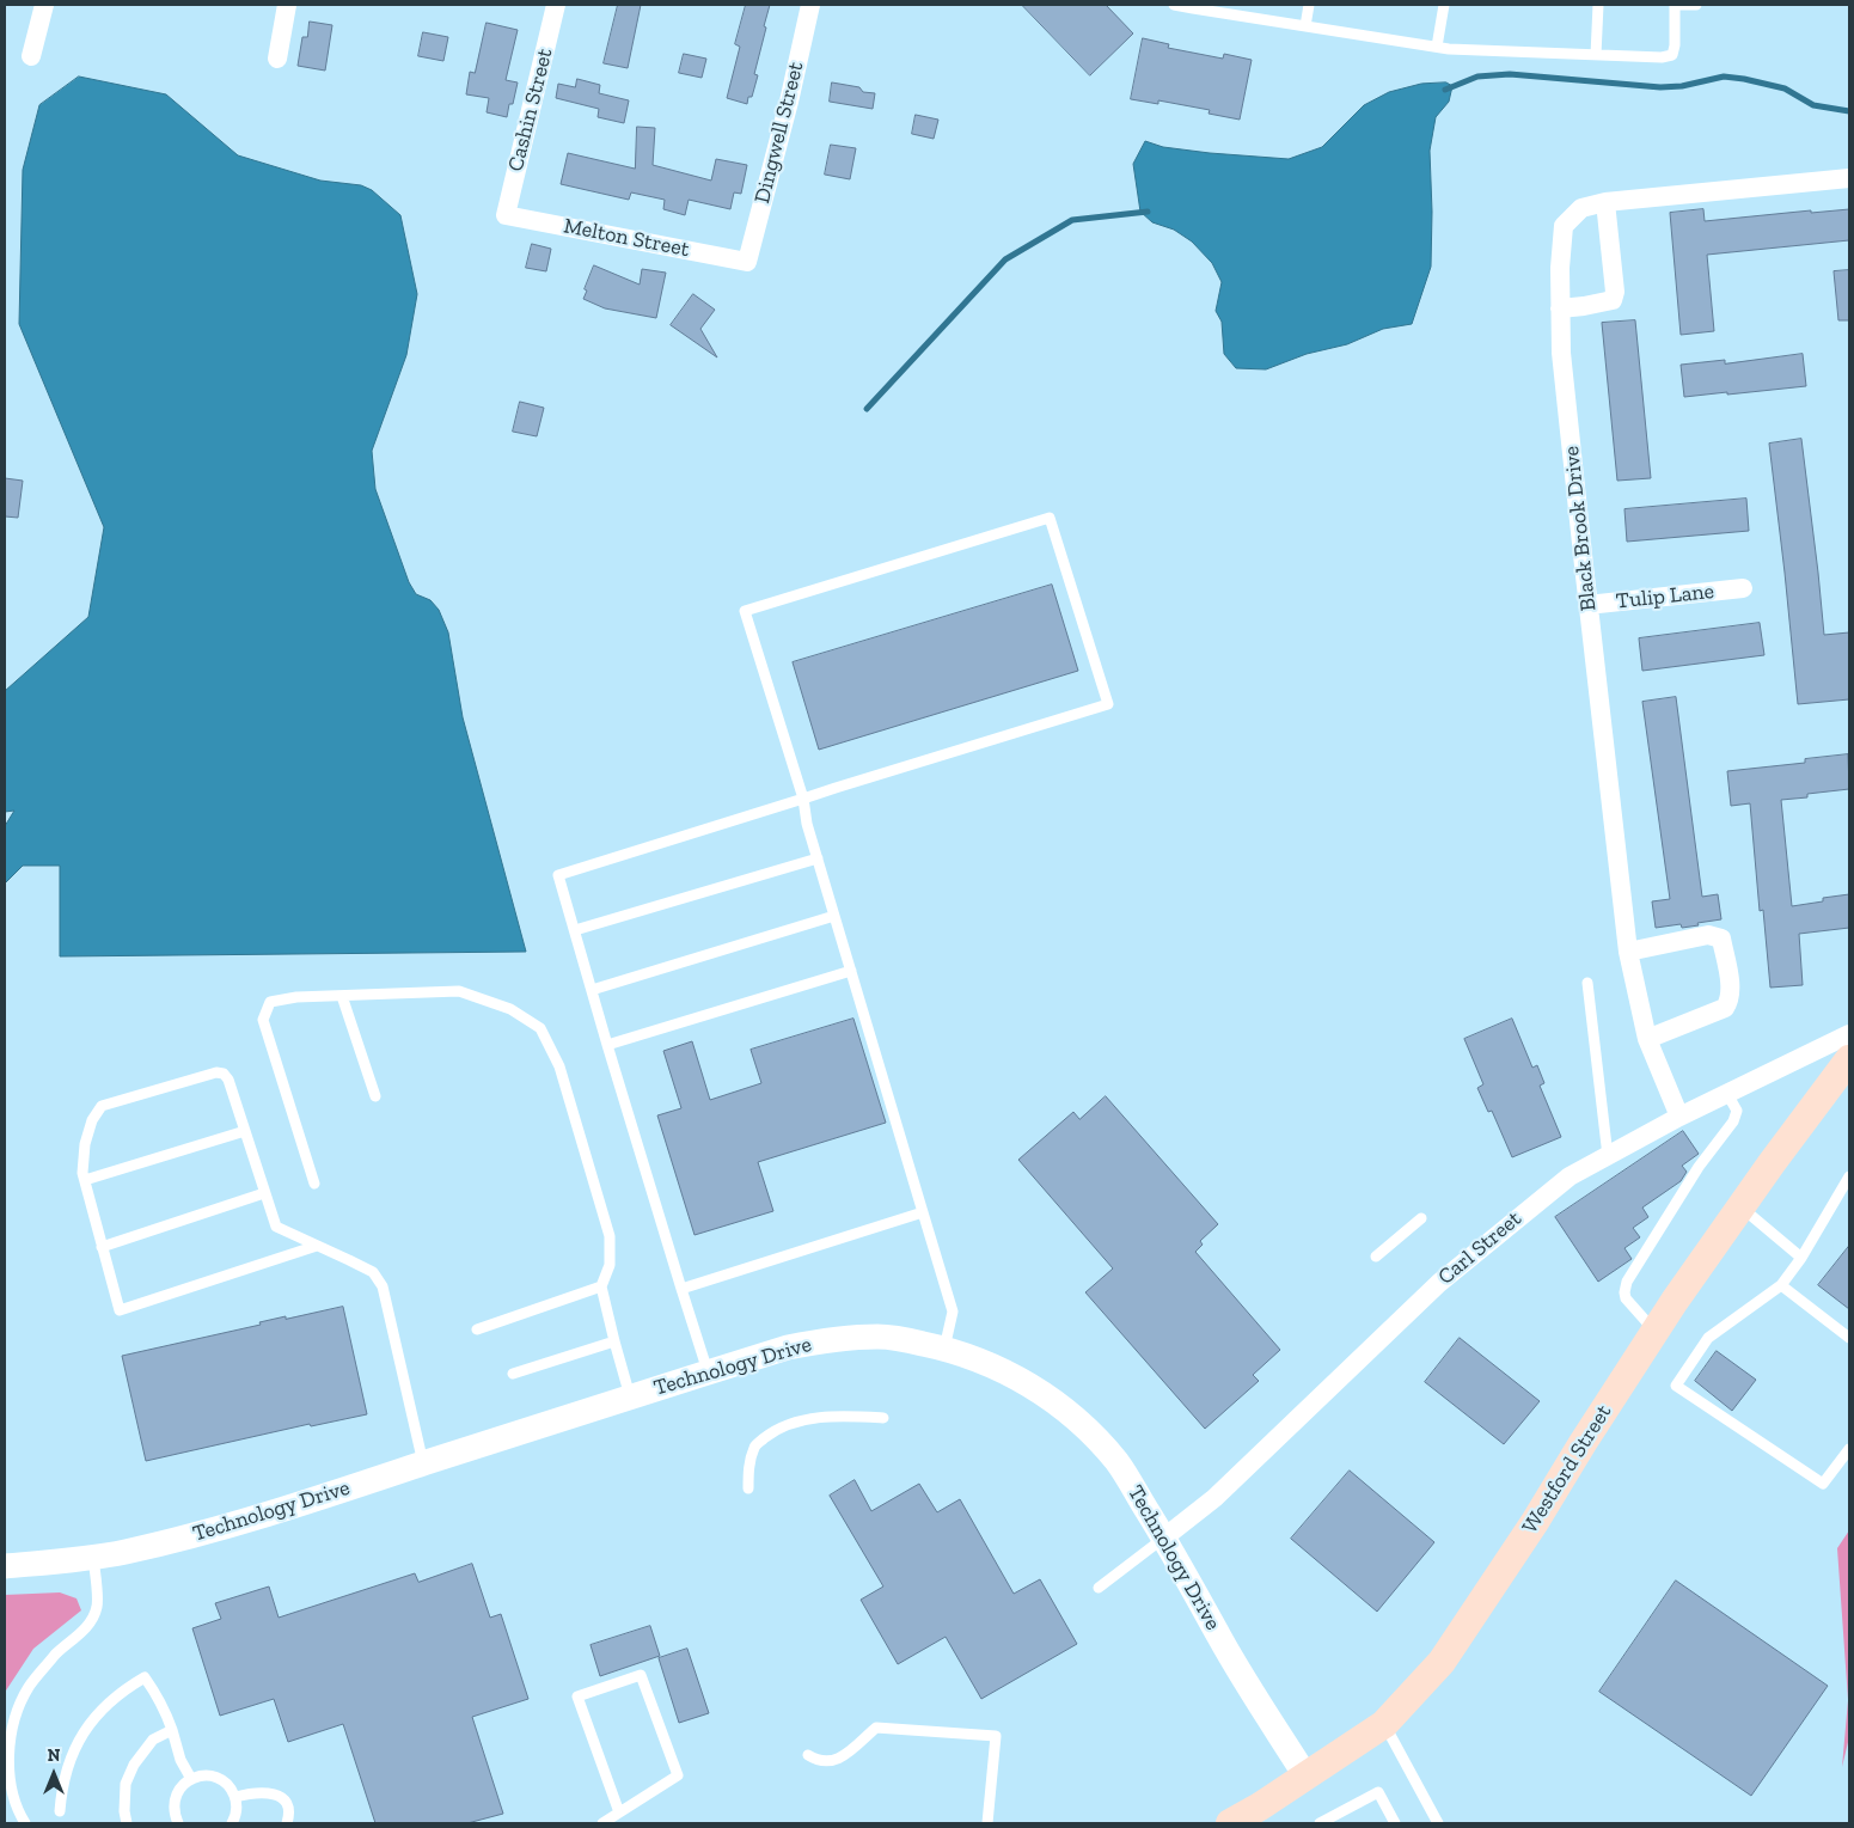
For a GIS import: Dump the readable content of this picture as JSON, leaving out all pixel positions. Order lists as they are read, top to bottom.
{
  "streets": {
    "main road": ["Westford Street"],
    "street": [
      "Cashin Street",
      "Dingwell Street",
      "Melton Street",
      "Black Brook Drive",
      "Tulip Lane",
      "Carl Street",
      "Technology Drive"
    ]
  },
  "crossings": [
    ["Cashin Street", "Melton Street"],
    ["Dingwell Street", "Melton Street"],
    ["Black Brook Drive", "Tulip Lane"],
    ["Black Brook Drive", "Carl Street"],
    ["Carl Street", "Technology Drive"],
    ["Technology Drive", "Westford Street"]
  ],
  "north": "top"
}
